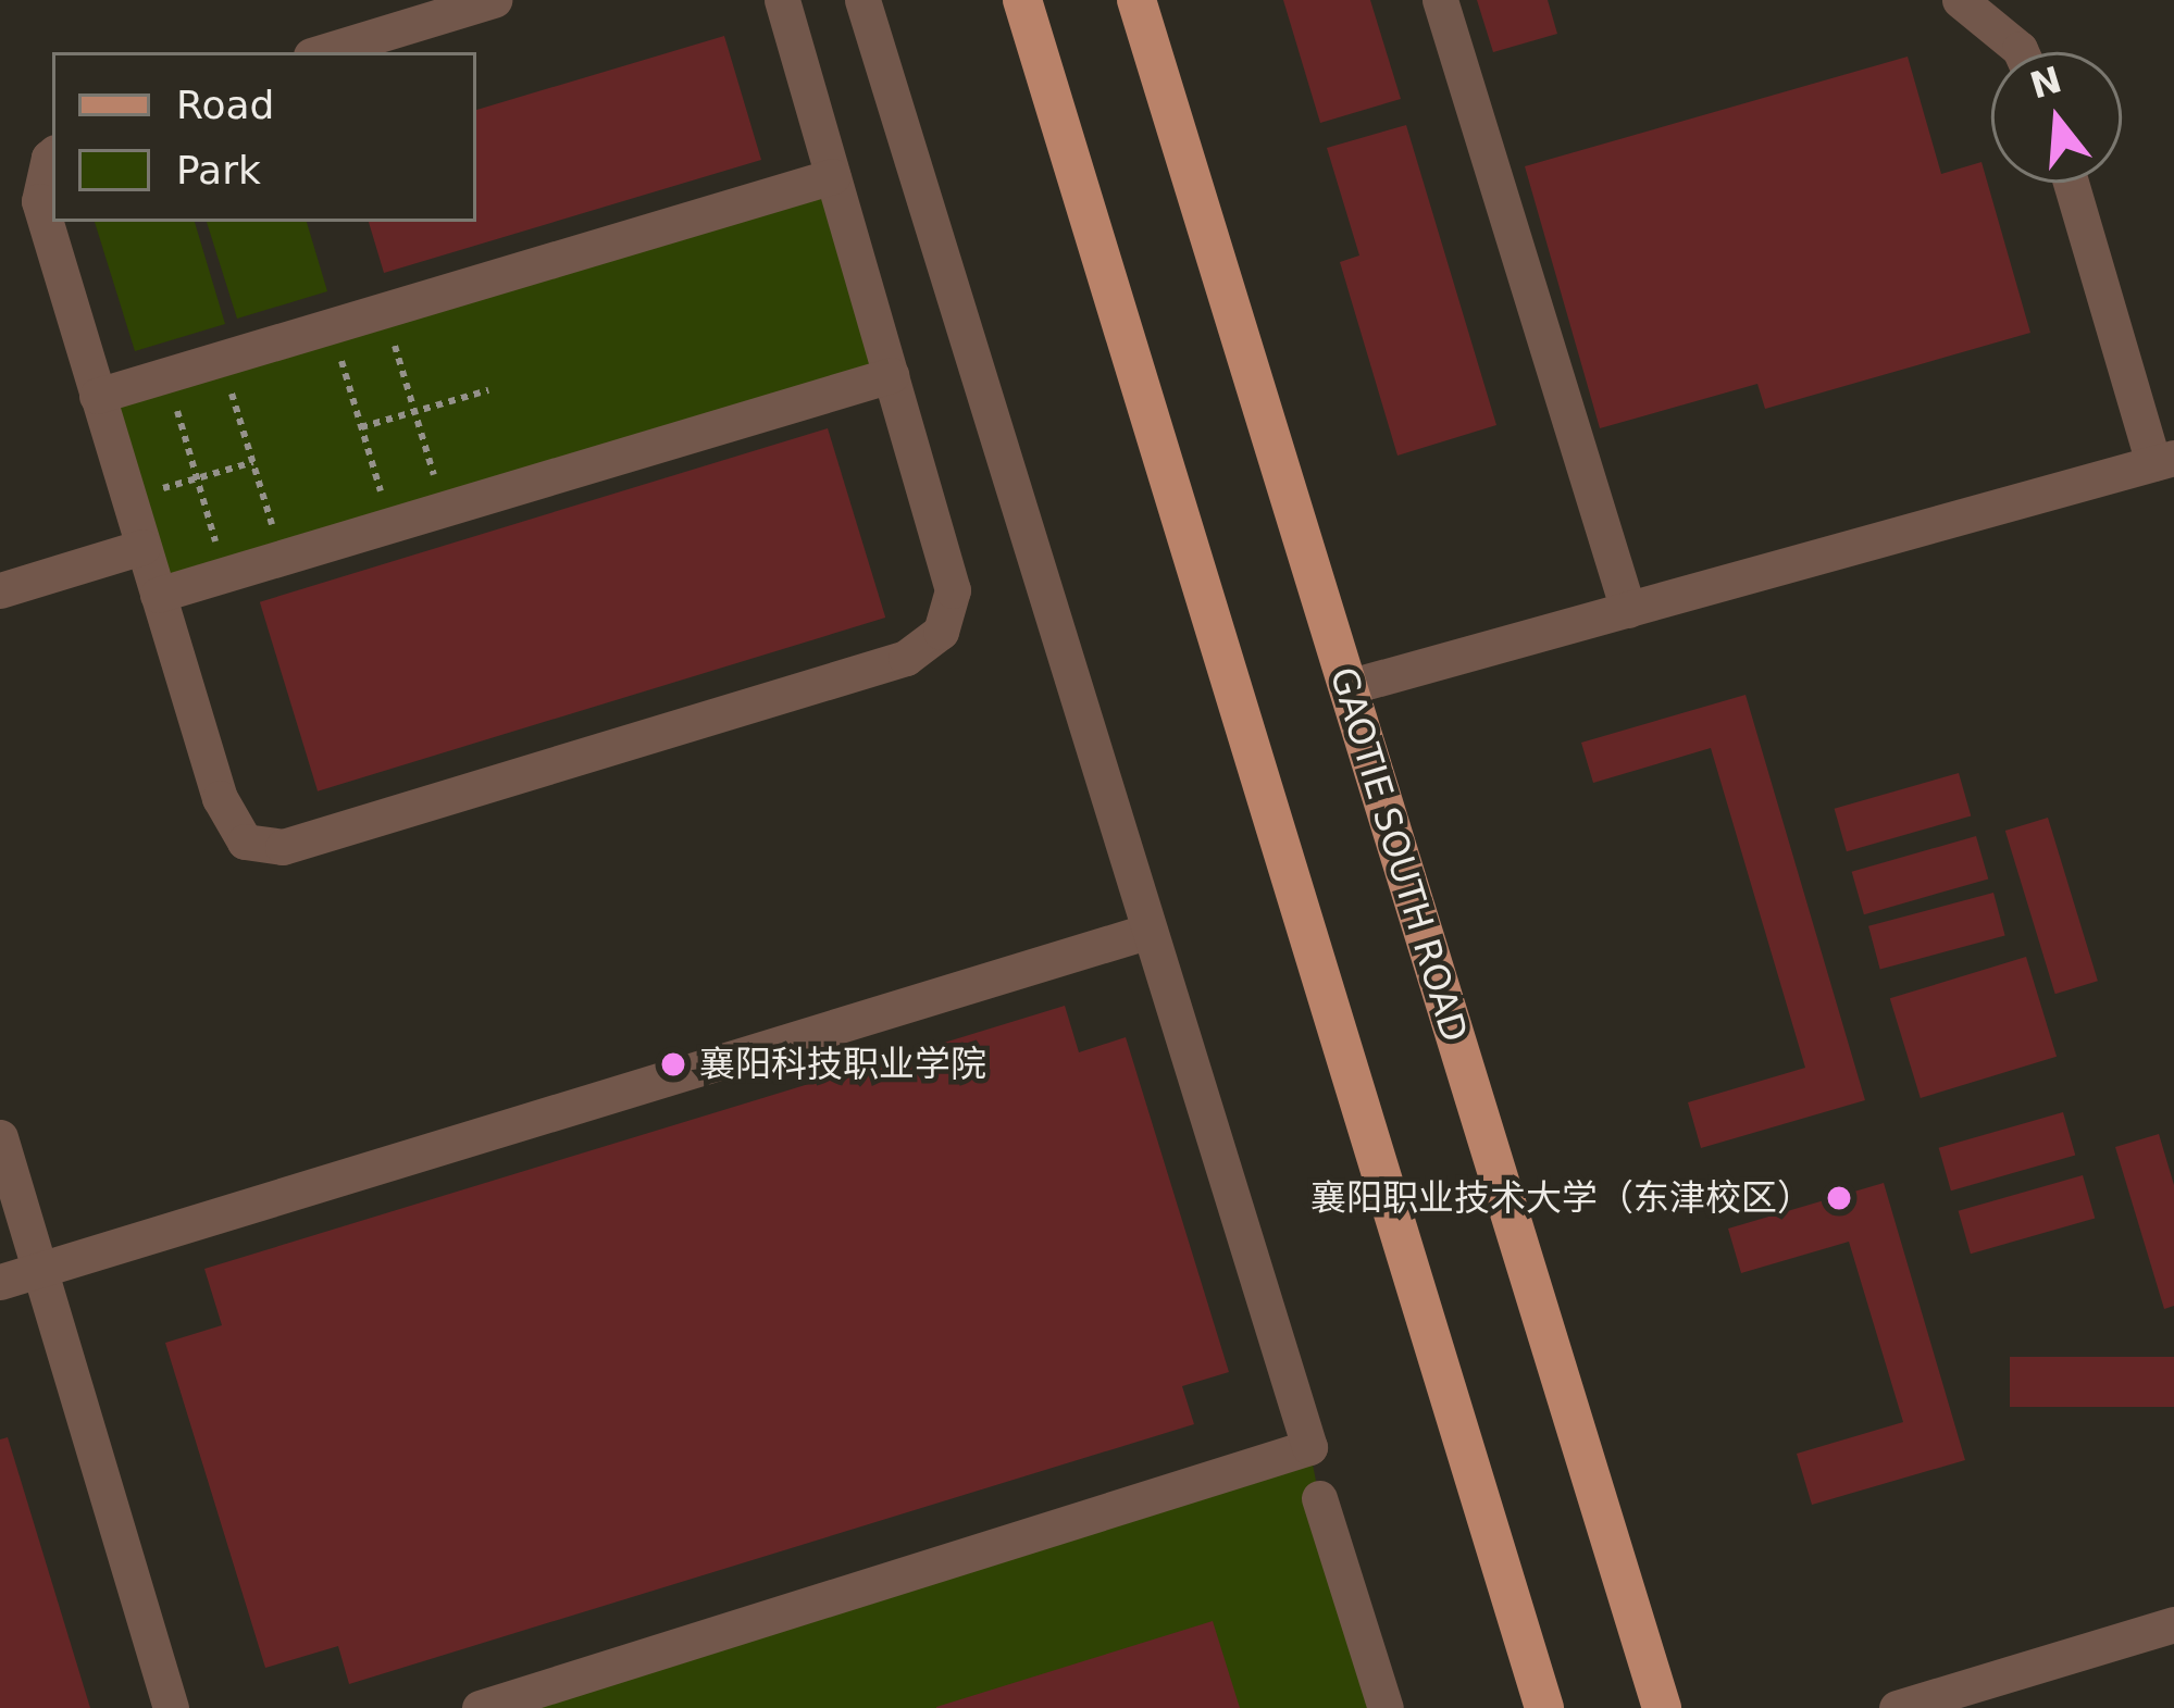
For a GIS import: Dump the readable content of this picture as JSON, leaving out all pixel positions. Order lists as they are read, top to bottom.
{
  "streets": {
    "main road": ["GAOTIE SOUTH ROAD"]
  },
  "places": ["襄阳科技职业学院", "襄阳职业技术大学（东津校区）"],
  "legend": ["Road", "Park"],
  "north": "top"
}
